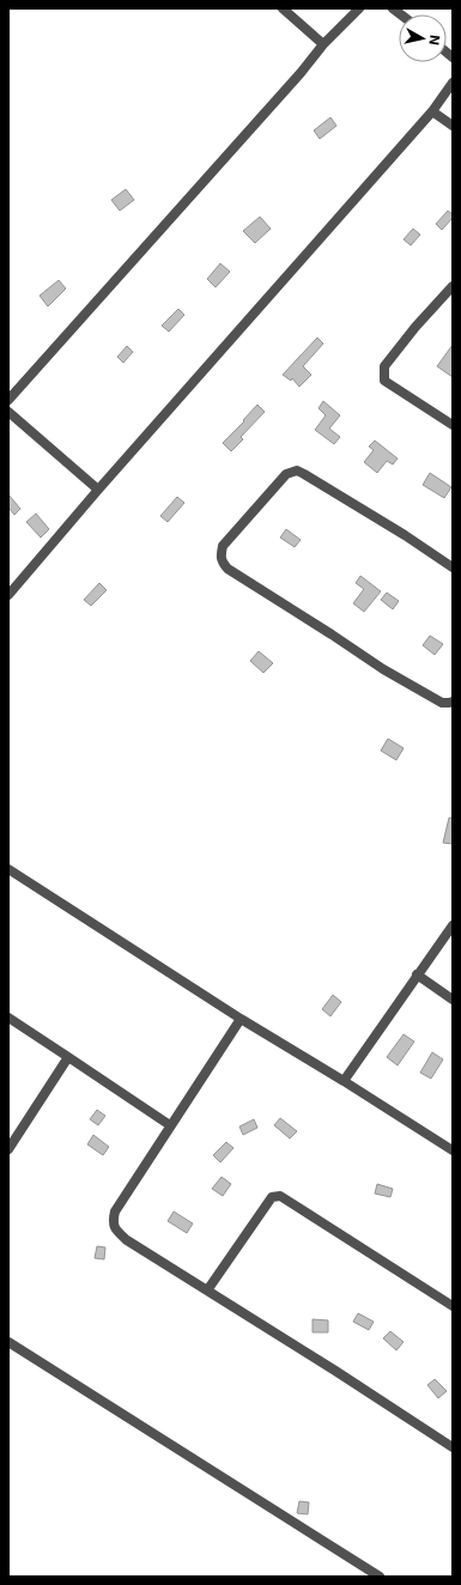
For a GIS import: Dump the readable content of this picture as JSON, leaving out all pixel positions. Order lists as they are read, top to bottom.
{
  "north": "right"
}
